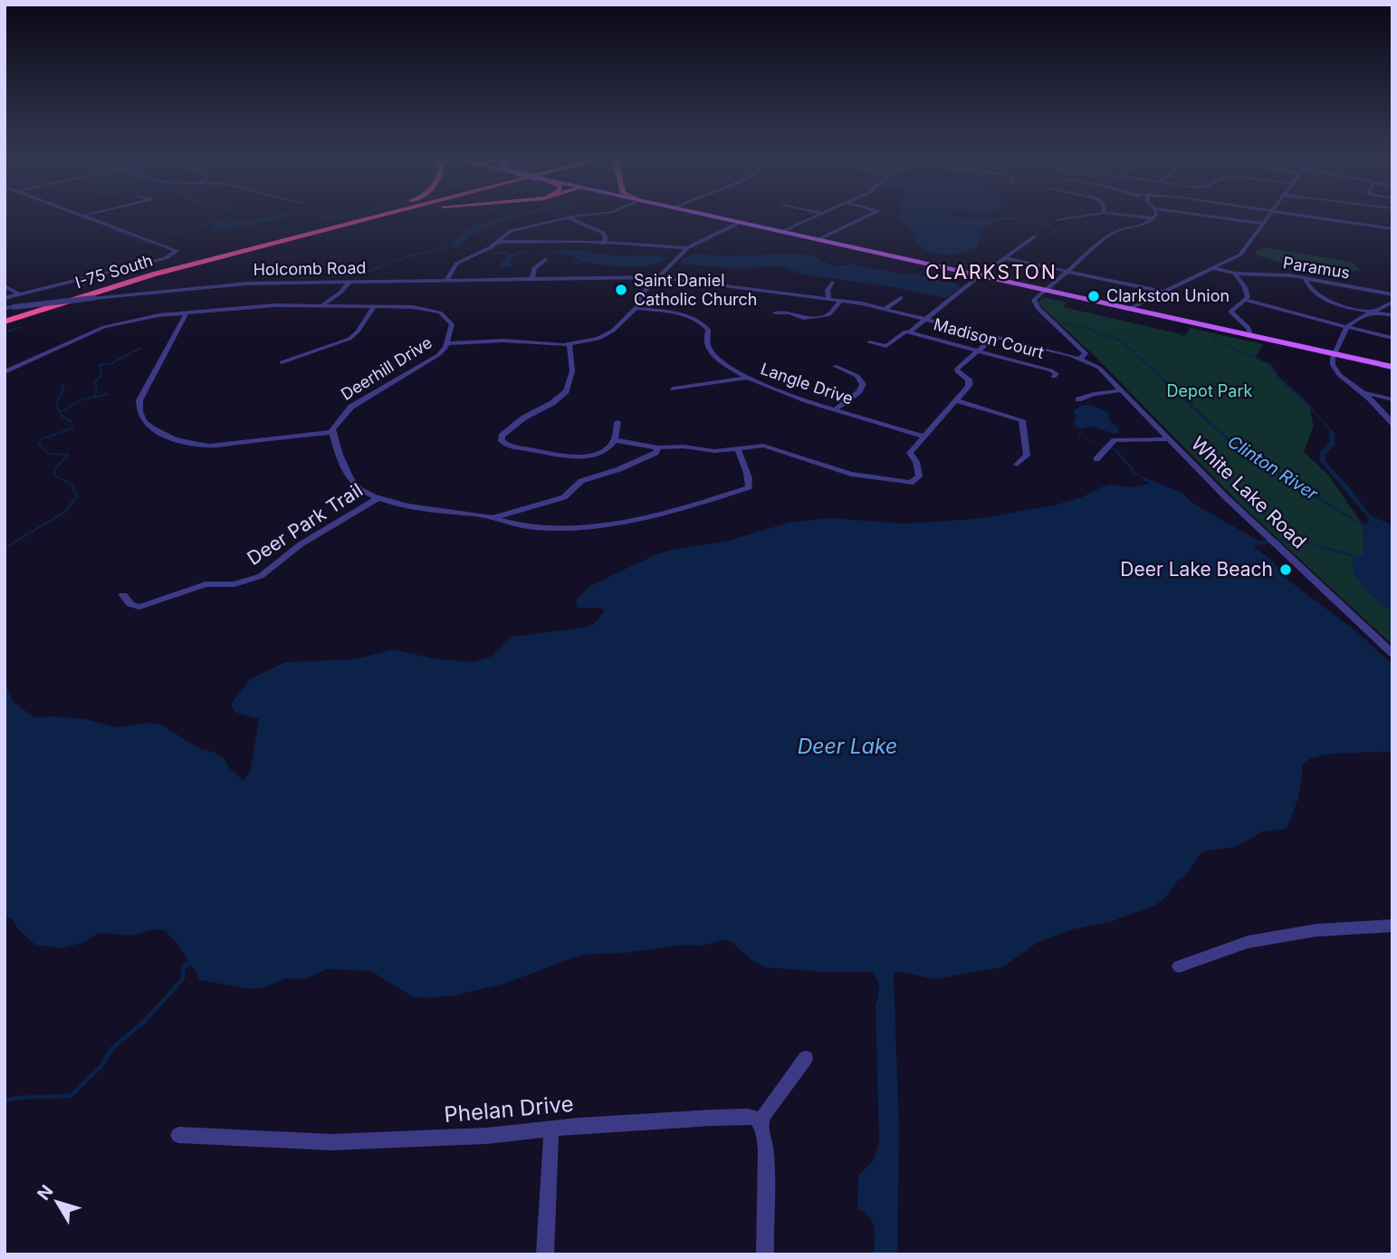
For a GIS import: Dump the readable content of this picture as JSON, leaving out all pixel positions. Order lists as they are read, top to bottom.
{
  "streets": {
    "highway": ["I-75 South"],
    "street": [
      "Paramus",
      "Holcomb Road",
      "Madison Court",
      "Deerhill Drive",
      "Langle Drive",
      "White Lake Road",
      "Deer Park Trail",
      "Phelan Drive"
    ]
  },
  "crossings": [
    ["Holcomb Road", "White Lake Road"]
  ],
  "districts": ["CLARKSTON"],
  "water": ["Clinton River", "Deer Lake"],
  "parks": ["Depot Park"],
  "places": ["Saint Daniel Catholic Church", "Clarkston Union", "Deer Lake Beach"],
  "north": "top left"
}
